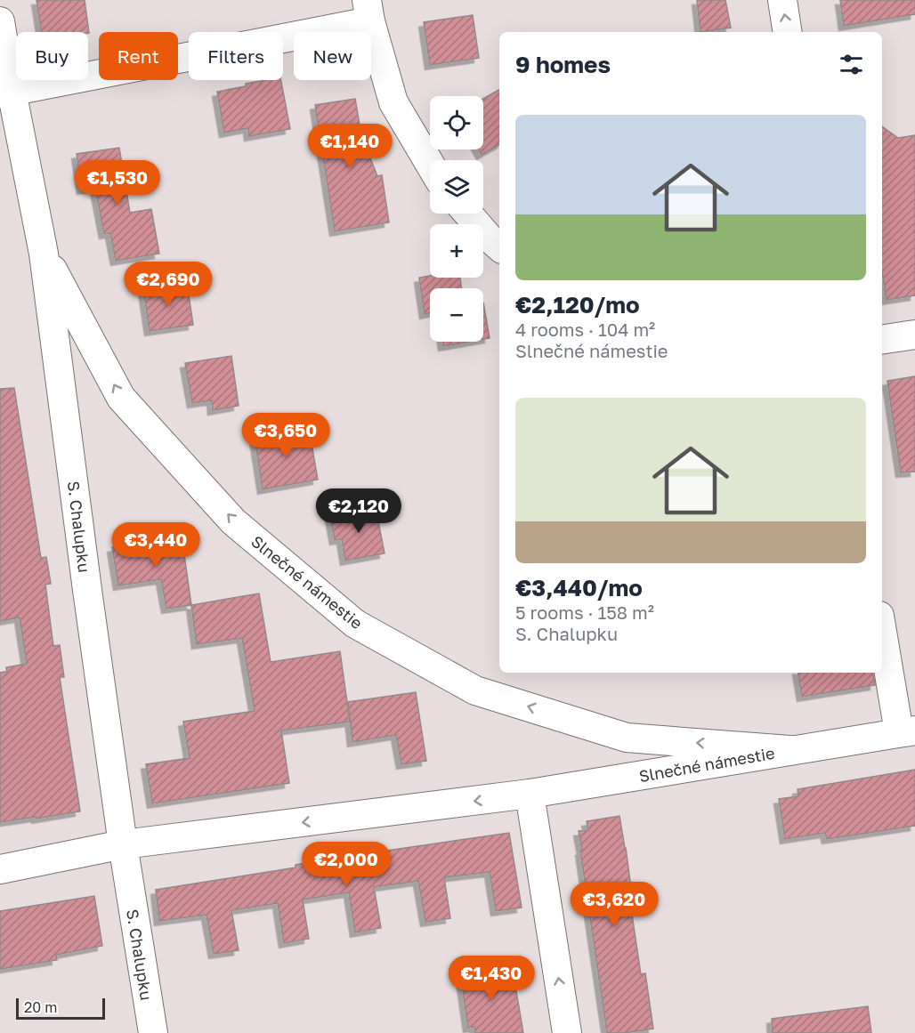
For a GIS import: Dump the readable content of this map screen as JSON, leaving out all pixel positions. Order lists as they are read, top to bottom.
{
  "streets": {
    "street": ["S. Chalupku", "Slnečné námestie"]
  },
  "crossings": [
    ["S. Chalupku", "Slnečné námestie"]
  ],
  "one_way": ["Slnečné námestie"],
  "scale_bar": "20 m",
  "page": {
    "chip": [
      "Buy",
      "Rent",
      "Filters",
      "New"
    ],
    "heading": "9 homes",
    "map_buttons": ["+", "−"],
    "list": [
      {
        "name": "€2,120/mo",
        "note": "4 rooms · 104 m² · Slnečné námestie"
      },
      {
        "name": "€3,440/mo",
        "note": "5 rooms · 158 m² · S. Chalupku"
      }
    ],
    "price": [
      "€1,140",
      "€1,530",
      "€2,690",
      "€3,650",
      "€2,120",
      "€3,440",
      "€2,000",
      "€3,620",
      "€1,430"
    ],
    "scale": "20 m"
  }
}
